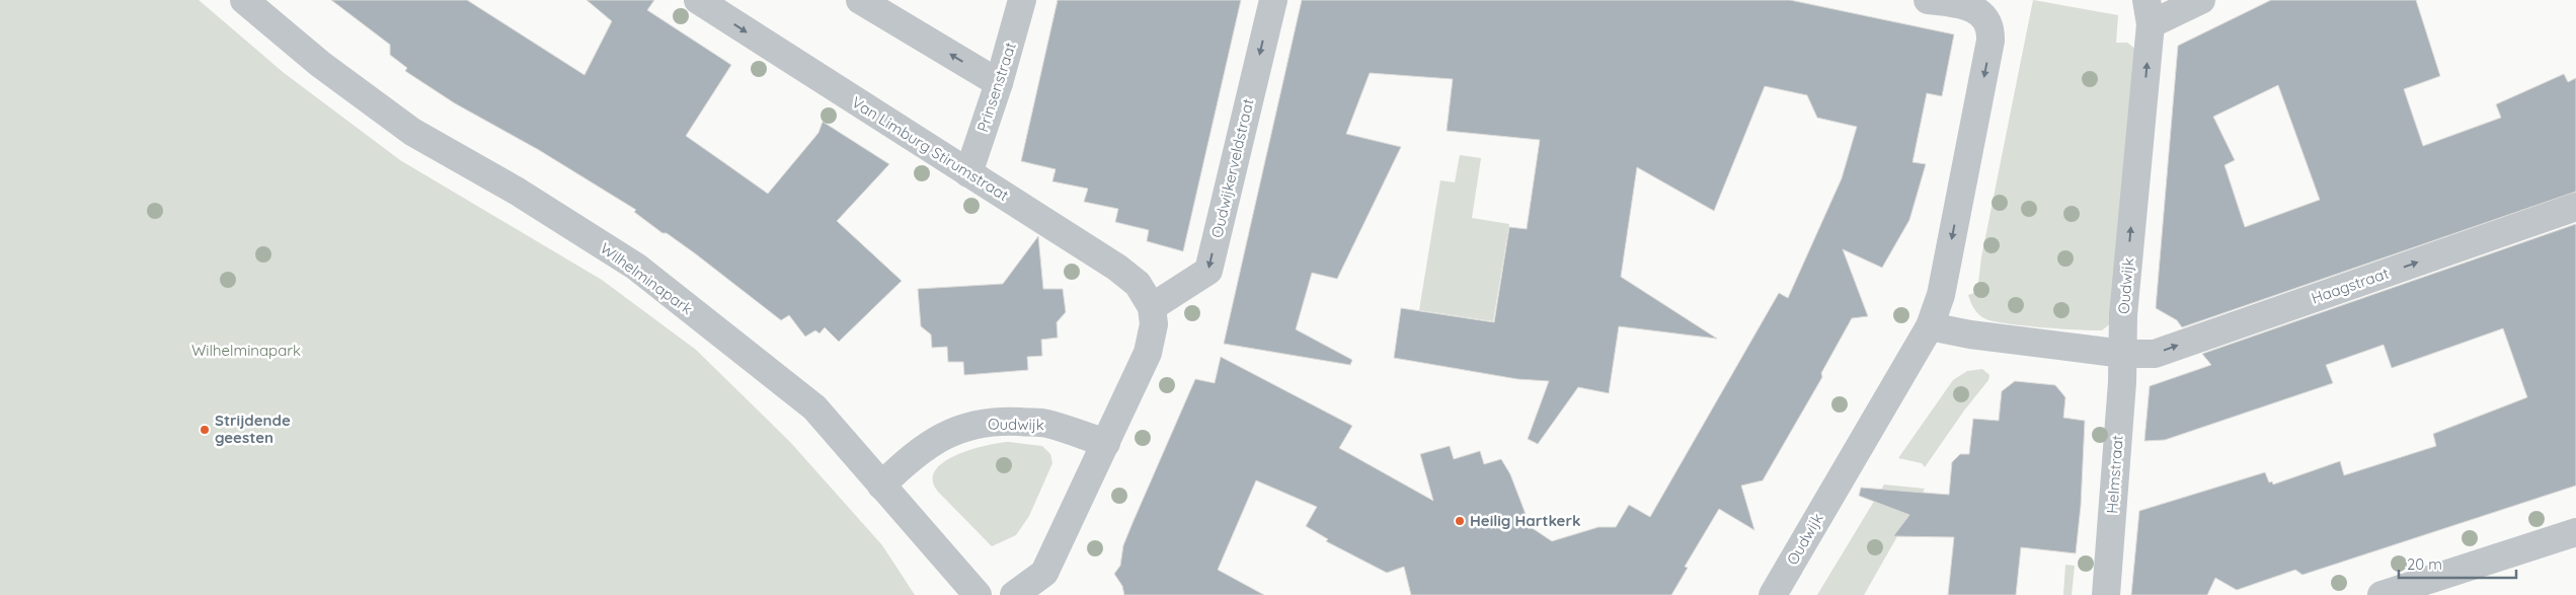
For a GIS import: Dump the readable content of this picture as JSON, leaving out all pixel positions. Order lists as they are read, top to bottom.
{
  "streets": {
    "street": [
      "Prinsenstraat",
      "Van Limburg Stirumstraat",
      "Oudwijkerveldstraat",
      "Wilhelminapark",
      "Oudwijk",
      "Haagstraat",
      "Helmstraat"
    ]
  },
  "crossings": [
    ["Prinsenstraat", "Van Limburg Stirumstraat"],
    ["Van Limburg Stirumstraat", "Oudwijkerveldstraat"],
    ["Wilhelminapark", "Oudwijk"],
    ["Oudwijk", "Haagstraat"],
    ["Oudwijk", "Helmstraat"],
    ["Haagstraat", "Helmstraat"]
  ],
  "one_way": ["Oudwijkerveldstraat", "Haagstraat"],
  "parks": ["Wilhelminapark"],
  "places": ["Strijdende geesten", "Heilig Hartkerk"],
  "scale_bar": "20 m"
}
